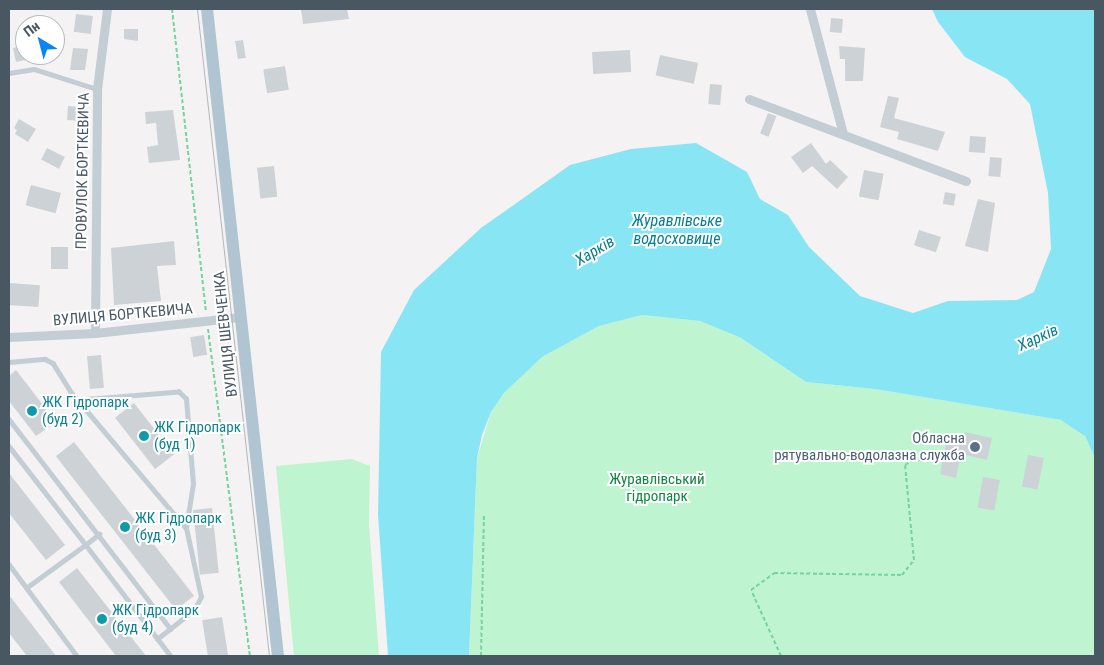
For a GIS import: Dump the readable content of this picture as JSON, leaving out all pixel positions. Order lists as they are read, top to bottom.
{
  "streets": {
    "main road": ["ВУЛИЦЯ ШЕВЧЕНКА"],
    "street": ["ПРОВУЛОК БОРТКЕВИЧА", "ВУЛИЦЯ БОРТКЕВИЧА"]
  },
  "crossings": [
    ["ПРОВУЛОК БОРТКЕВИЧА", "ВУЛИЦЯ БОРТКЕВИЧА"],
    ["ВУЛИЦЯ БОРТКЕВИЧА", "ВУЛИЦЯ ШЕВЧЕНКА"]
  ],
  "water": ["Журавлівське водосховище", "Харків"],
  "parks": ["Журавлівський гідропарк"],
  "places": [
    "ЖК Гідропарк (буд 2)",
    "ЖК Гідропарк (буд 1)",
    "Обласна рятувально-водолазна служба",
    "ЖК Гідропарк (буд 3)",
    "ЖК Гідропарк (буд 4)"
  ],
  "north": "top left"
}
